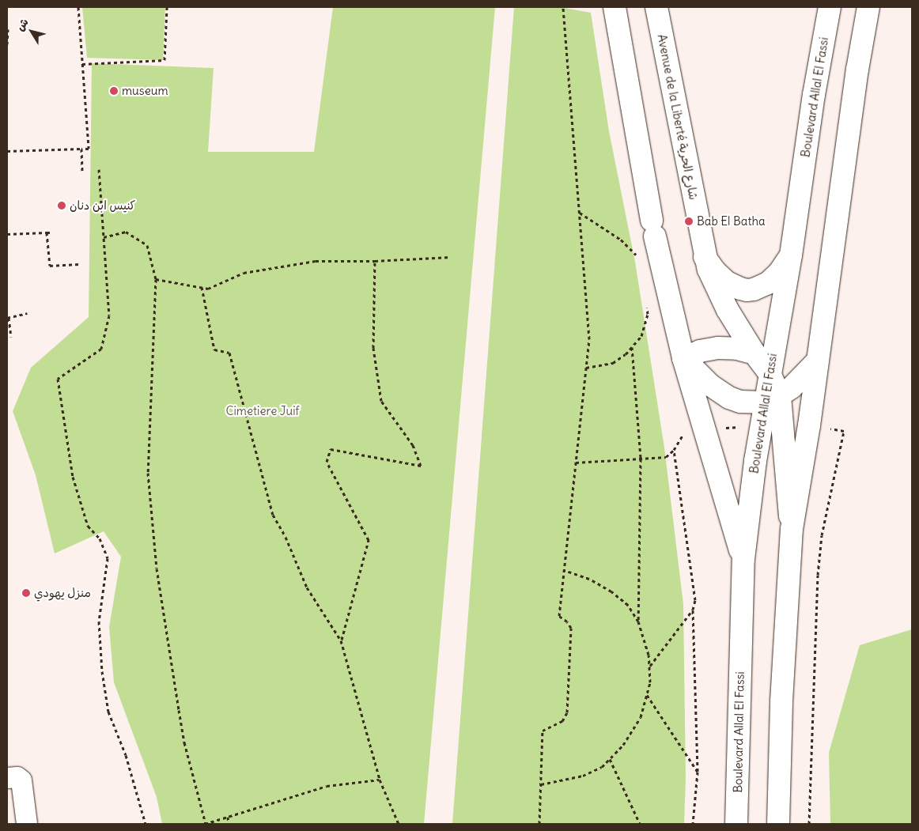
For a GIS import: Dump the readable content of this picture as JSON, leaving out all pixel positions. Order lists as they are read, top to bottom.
{
  "streets": {
    "main road": ["Boulevard Allal El Fassi", "Avenue de la Liberté شارع الحرية"]
  },
  "crossings": [
    ["Boulevard Allal El Fassi", "Avenue de la Liberté شارع الحرية"]
  ],
  "parks": ["Cimetiere Juif"],
  "places": [
    "museum",
    "كنيس ابن دنان",
    "Bab El Batha",
    "منزل يهودي"
  ],
  "north": "top left"
}
